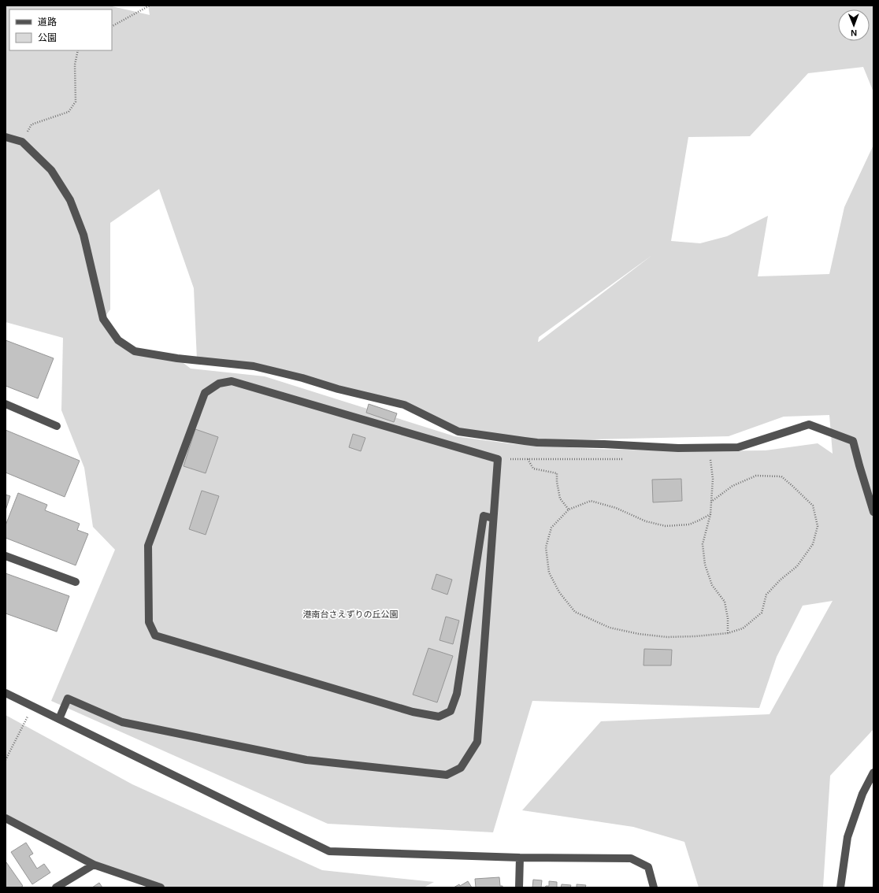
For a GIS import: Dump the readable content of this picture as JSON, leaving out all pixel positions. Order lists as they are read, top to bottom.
{
  "parks": ["港南台さえずりの丘公園"],
  "legend": ["道路", "公園"],
  "north": "bottom"
}
